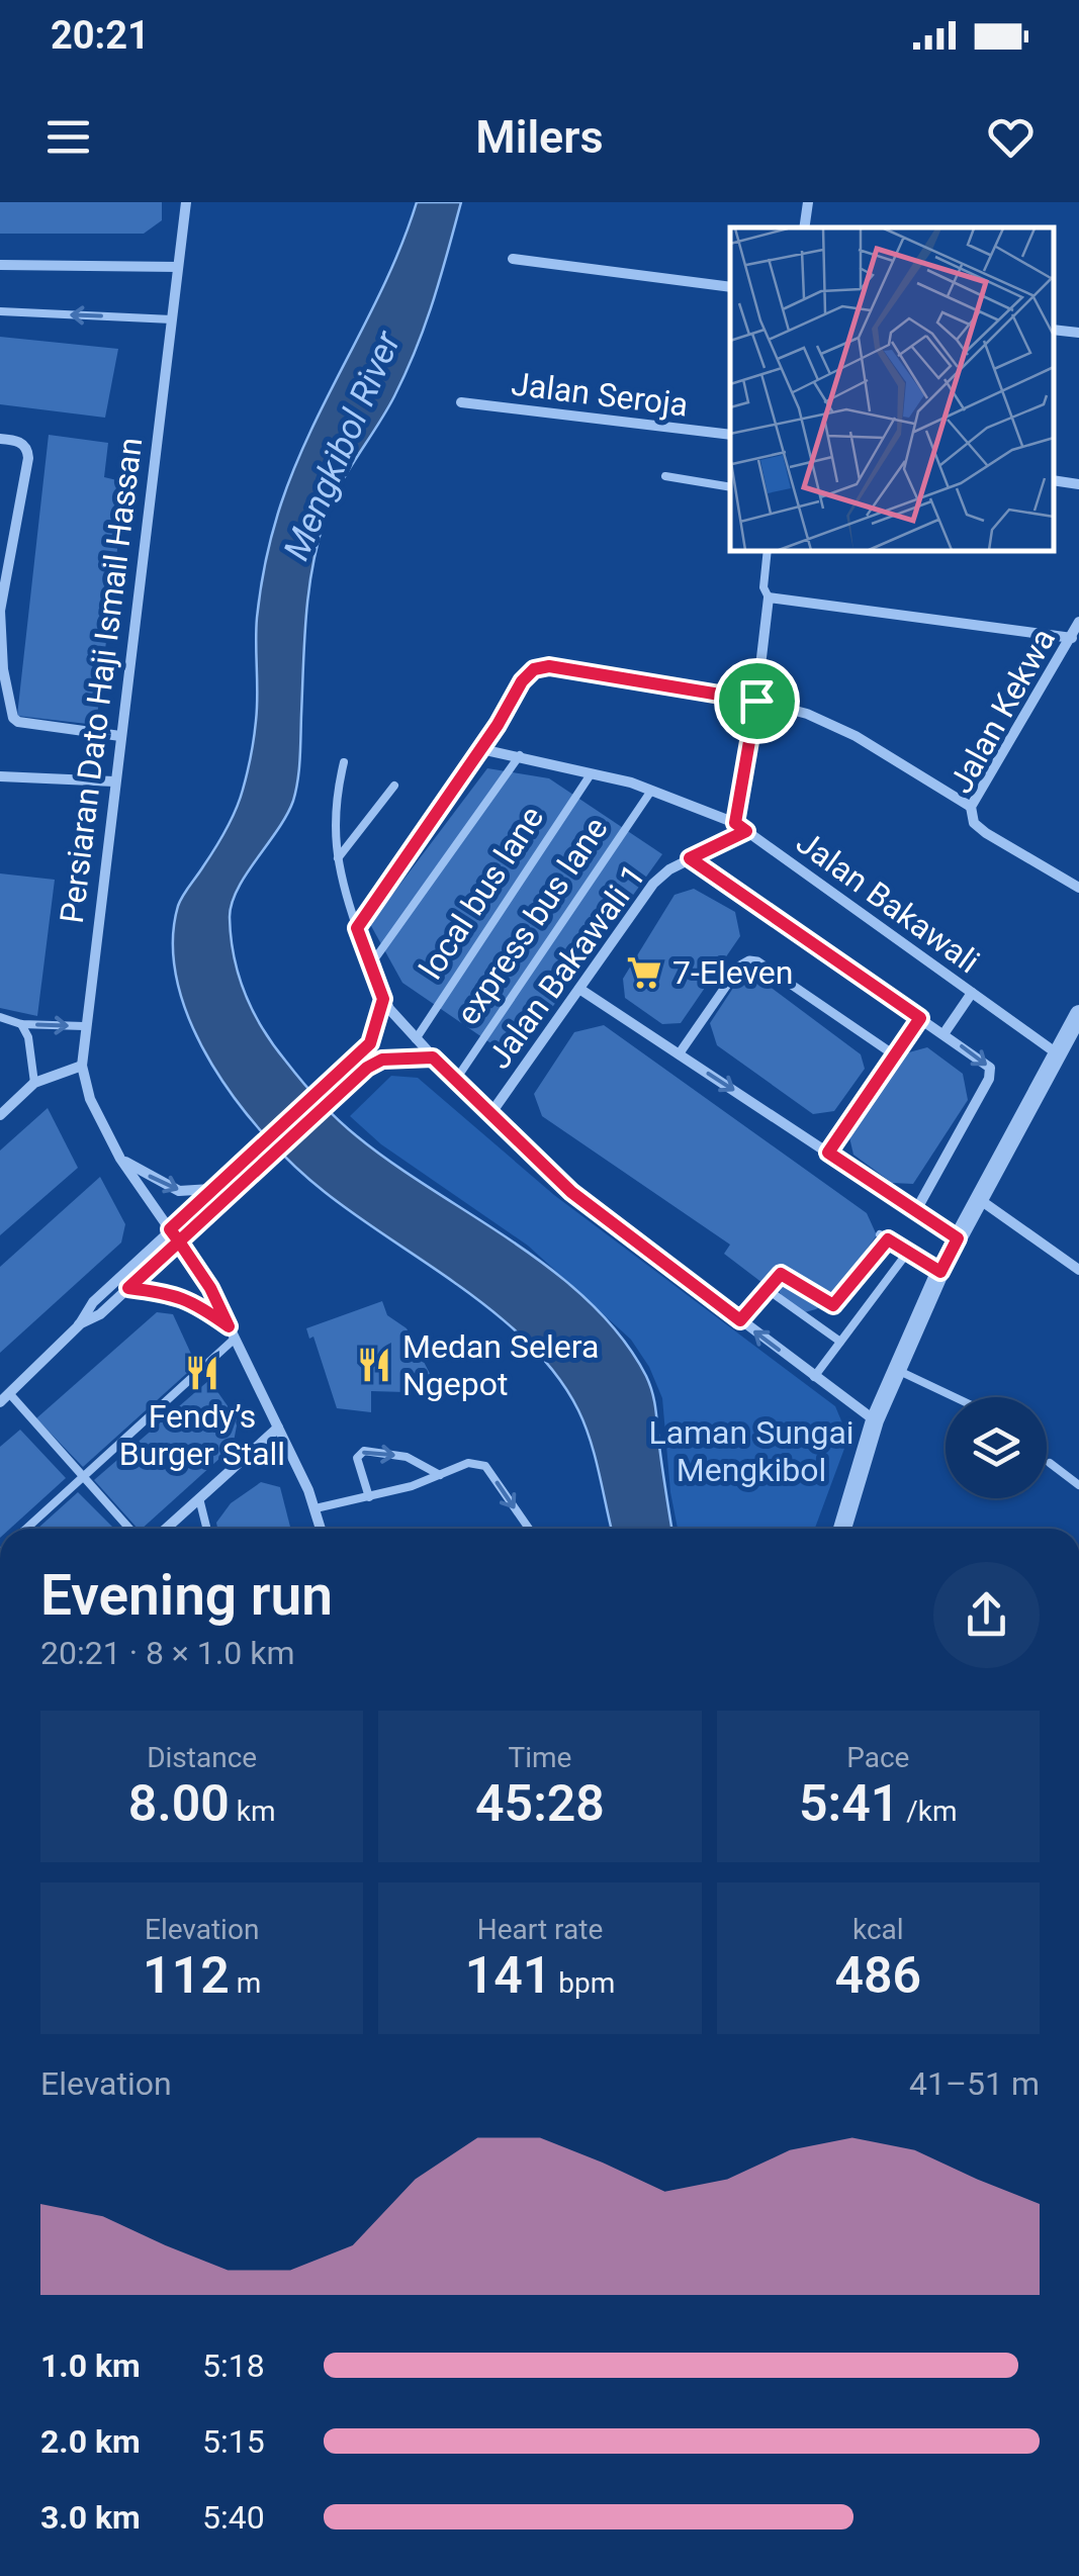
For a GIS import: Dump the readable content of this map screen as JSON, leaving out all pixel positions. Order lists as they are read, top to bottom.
{
  "streets": {
    "street": [
      "Jalan Seroja",
      "Persiaran Dato Haji Ismail Hassan",
      "Jalan Kekwa",
      "Jalan Bakawali",
      "Jalan Bakawali 1"
    ],
    "lane": ["local bus lane", "express bus lane"]
  },
  "crossings": [
    ["local bus lane", "Jalan Bakawali"],
    ["Jalan Bakawali", "express bus lane"],
    ["Jalan Bakawali", "Jalan Bakawali 1"]
  ],
  "water": ["Mengkibol River"],
  "parks": ["Laman Sungai Mengkibol"],
  "places": {
    "supermarket": ["7-Eleven"],
    "restaurant": ["Medan Selera Ngepot", "Fendy’s Burger Stall"]
  },
  "page": {
    "status": "20:21",
    "header": "Milers",
    "heading": ["Evening run", "20:21 · 8 × 1.0 km"],
    "stats": [
      ["Distance", "8.00 km"],
      ["Time", "45:28"],
      ["Pace", "5:41 /km"],
      ["Elevation", "112 m"],
      ["Heart rate", "141 bpm"],
      ["kcal", "486"]
    ],
    "chart": ["Elevation", "41–51 m"],
    "list": [
      {
        "name": "1.0 km",
        "note": "5:18"
      },
      {
        "name": "2.0 km",
        "note": "5:15"
      },
      {
        "name": "3.0 km",
        "note": "5:40"
      }
    ]
  }
}
